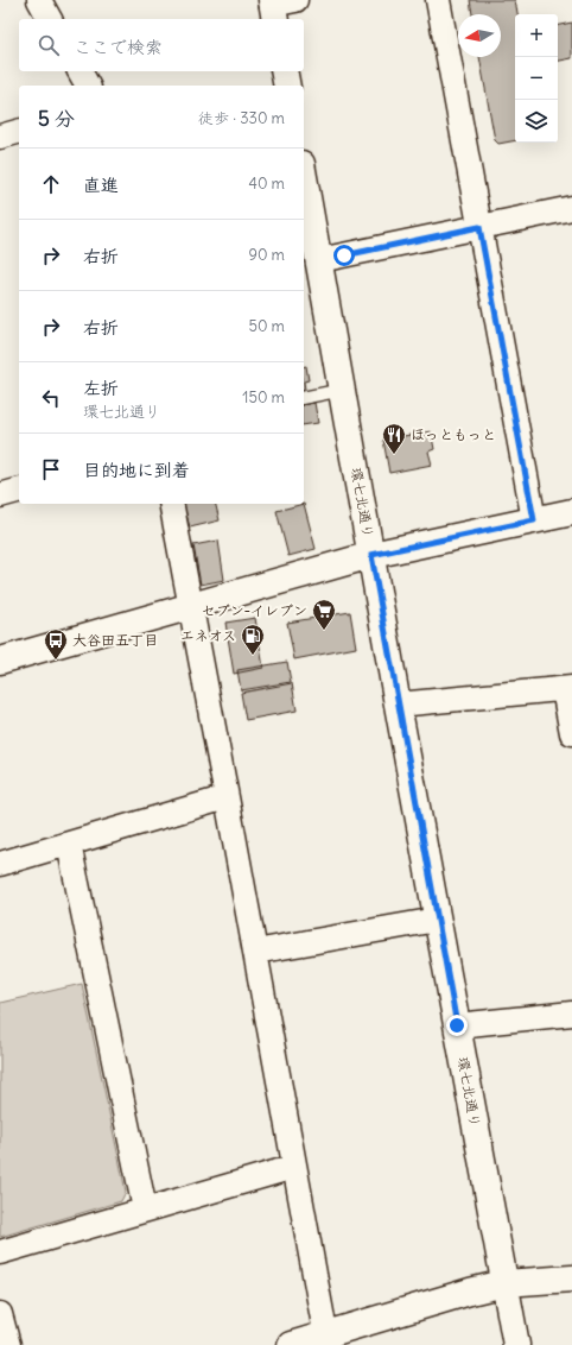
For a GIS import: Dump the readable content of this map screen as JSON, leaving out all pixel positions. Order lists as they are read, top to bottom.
{
  "streets": {
    "street": ["環七北通り"]
  },
  "places": {
    "restaurant": ["ほっともっと"],
    "supermarket": ["セブン-イレブン"],
    "fuel station": ["エネオス"],
    "bus stop": ["大谷田五丁目"]
  },
  "north": "left",
  "page": {
    "map_buttons": ["+", "−"],
    "search": "ここで検索",
    "heading": ["5 分", "徒歩 · 330 m"],
    "list": [
      ["直進", "40 m"],
      ["右折", "90 m"],
      ["右折", "50 m"],
      ["左折", "環七北通り", "150 m"],
      "目的地に到着"
    ]
  }
}
